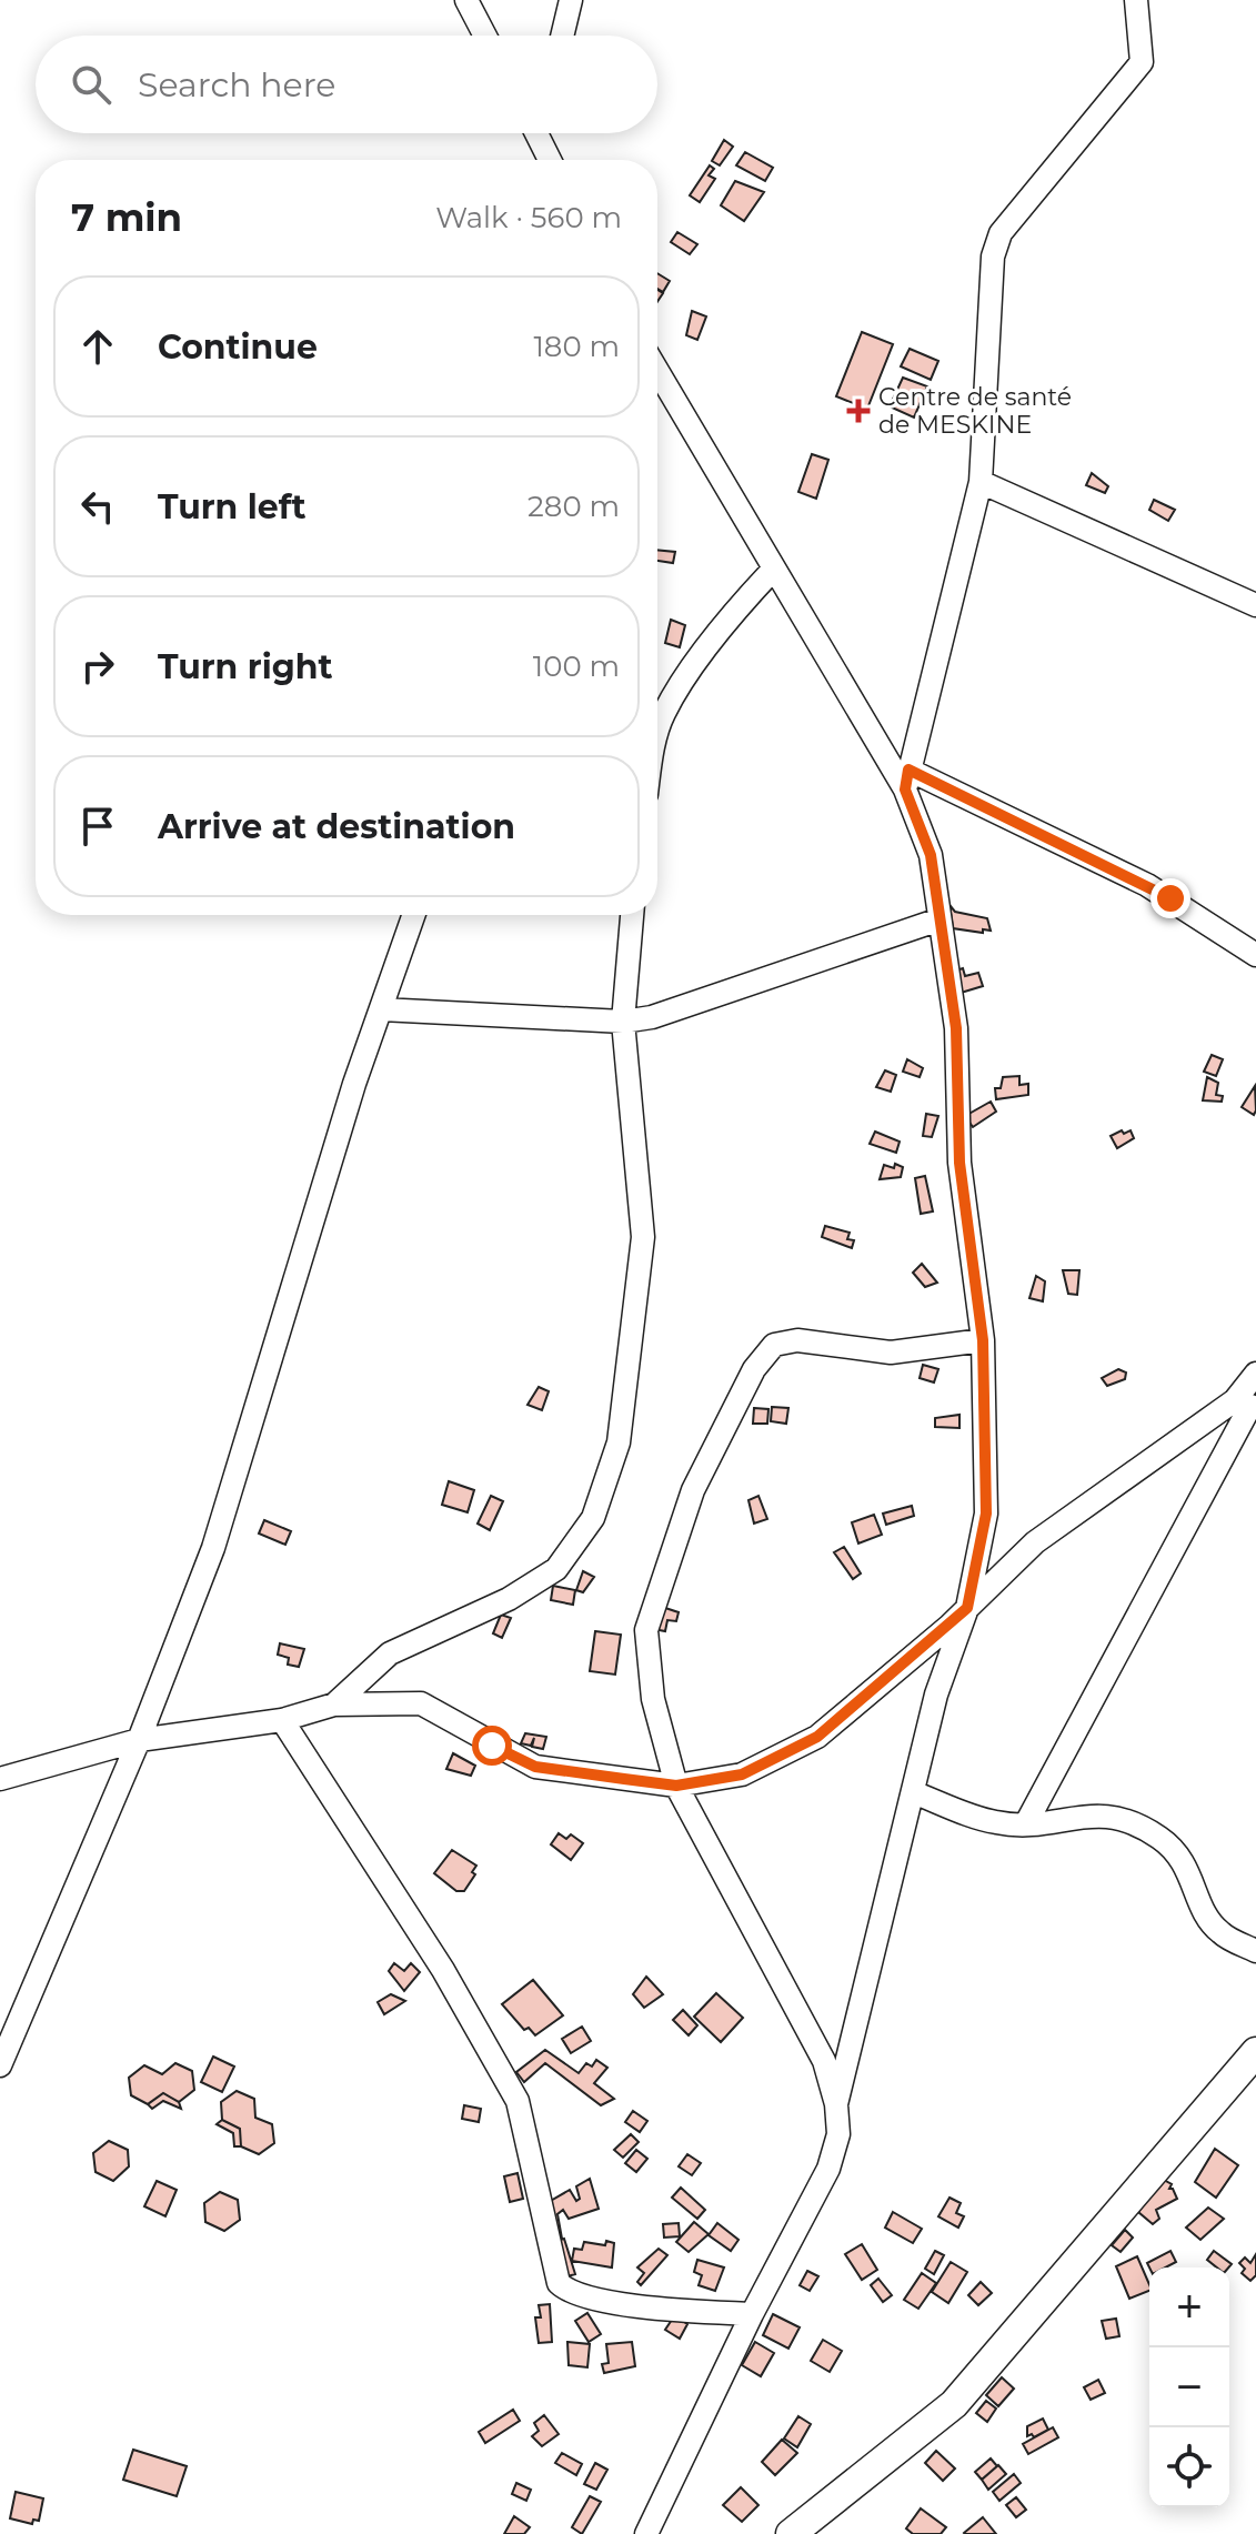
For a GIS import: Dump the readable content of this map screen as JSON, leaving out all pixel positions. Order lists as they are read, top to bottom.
{
  "places": {
    "health": ["Centre de santé de MESKINE"]
  },
  "page": {
    "search": "Search here",
    "heading": ["7 min", "Walk · 560 m"],
    "list": [
      ["Continue", "180 m"],
      ["Turn left", "280 m"],
      ["Turn right", "100 m"],
      "Arrive at destination"
    ],
    "map_buttons": ["+", "−"]
  }
}
